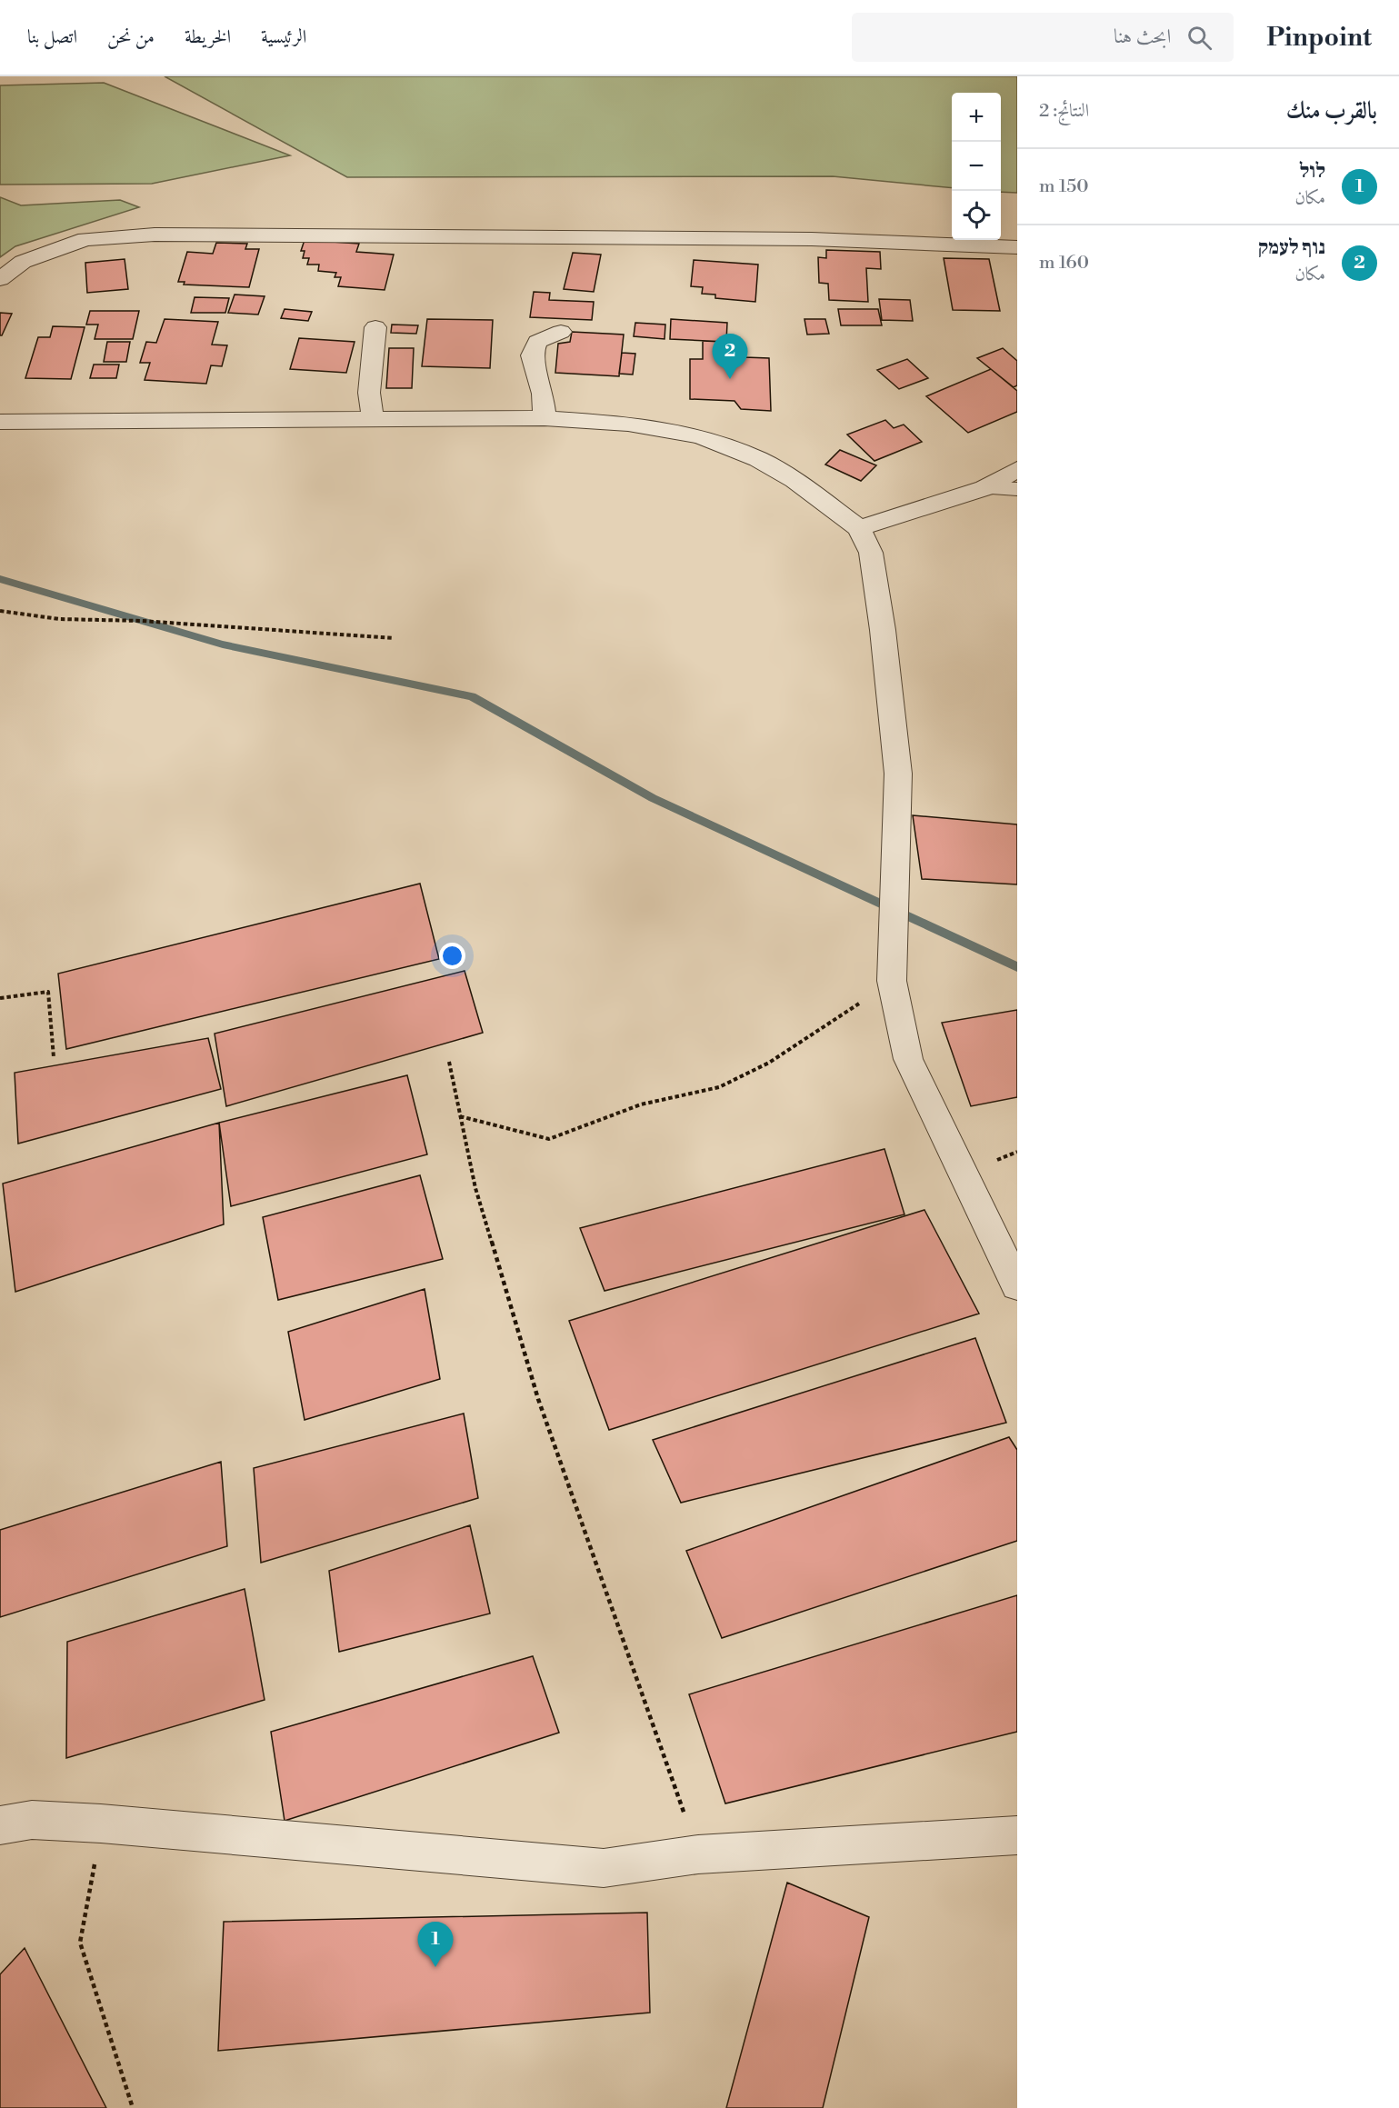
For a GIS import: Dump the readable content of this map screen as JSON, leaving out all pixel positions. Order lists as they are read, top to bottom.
{
  "page": {
    "header": "Pinpoint",
    "search": "ابحث هنا",
    "nav": [
      "الرئيسية",
      "الخريطة",
      "من نحن",
      "اتصل بنا"
    ],
    "heading": ["بالقرب منك", "النتائج: 2"],
    "map_buttons": ["+", "−"],
    "list": [
      {
        "mark": "1",
        "name": "לול",
        "note": "مكان",
        "value": "150 m"
      },
      {
        "mark": "2",
        "name": "נוף לעמק",
        "note": "مكان",
        "value": "160 m"
      }
    ],
    "pins": ["2", "1"]
  }
}
